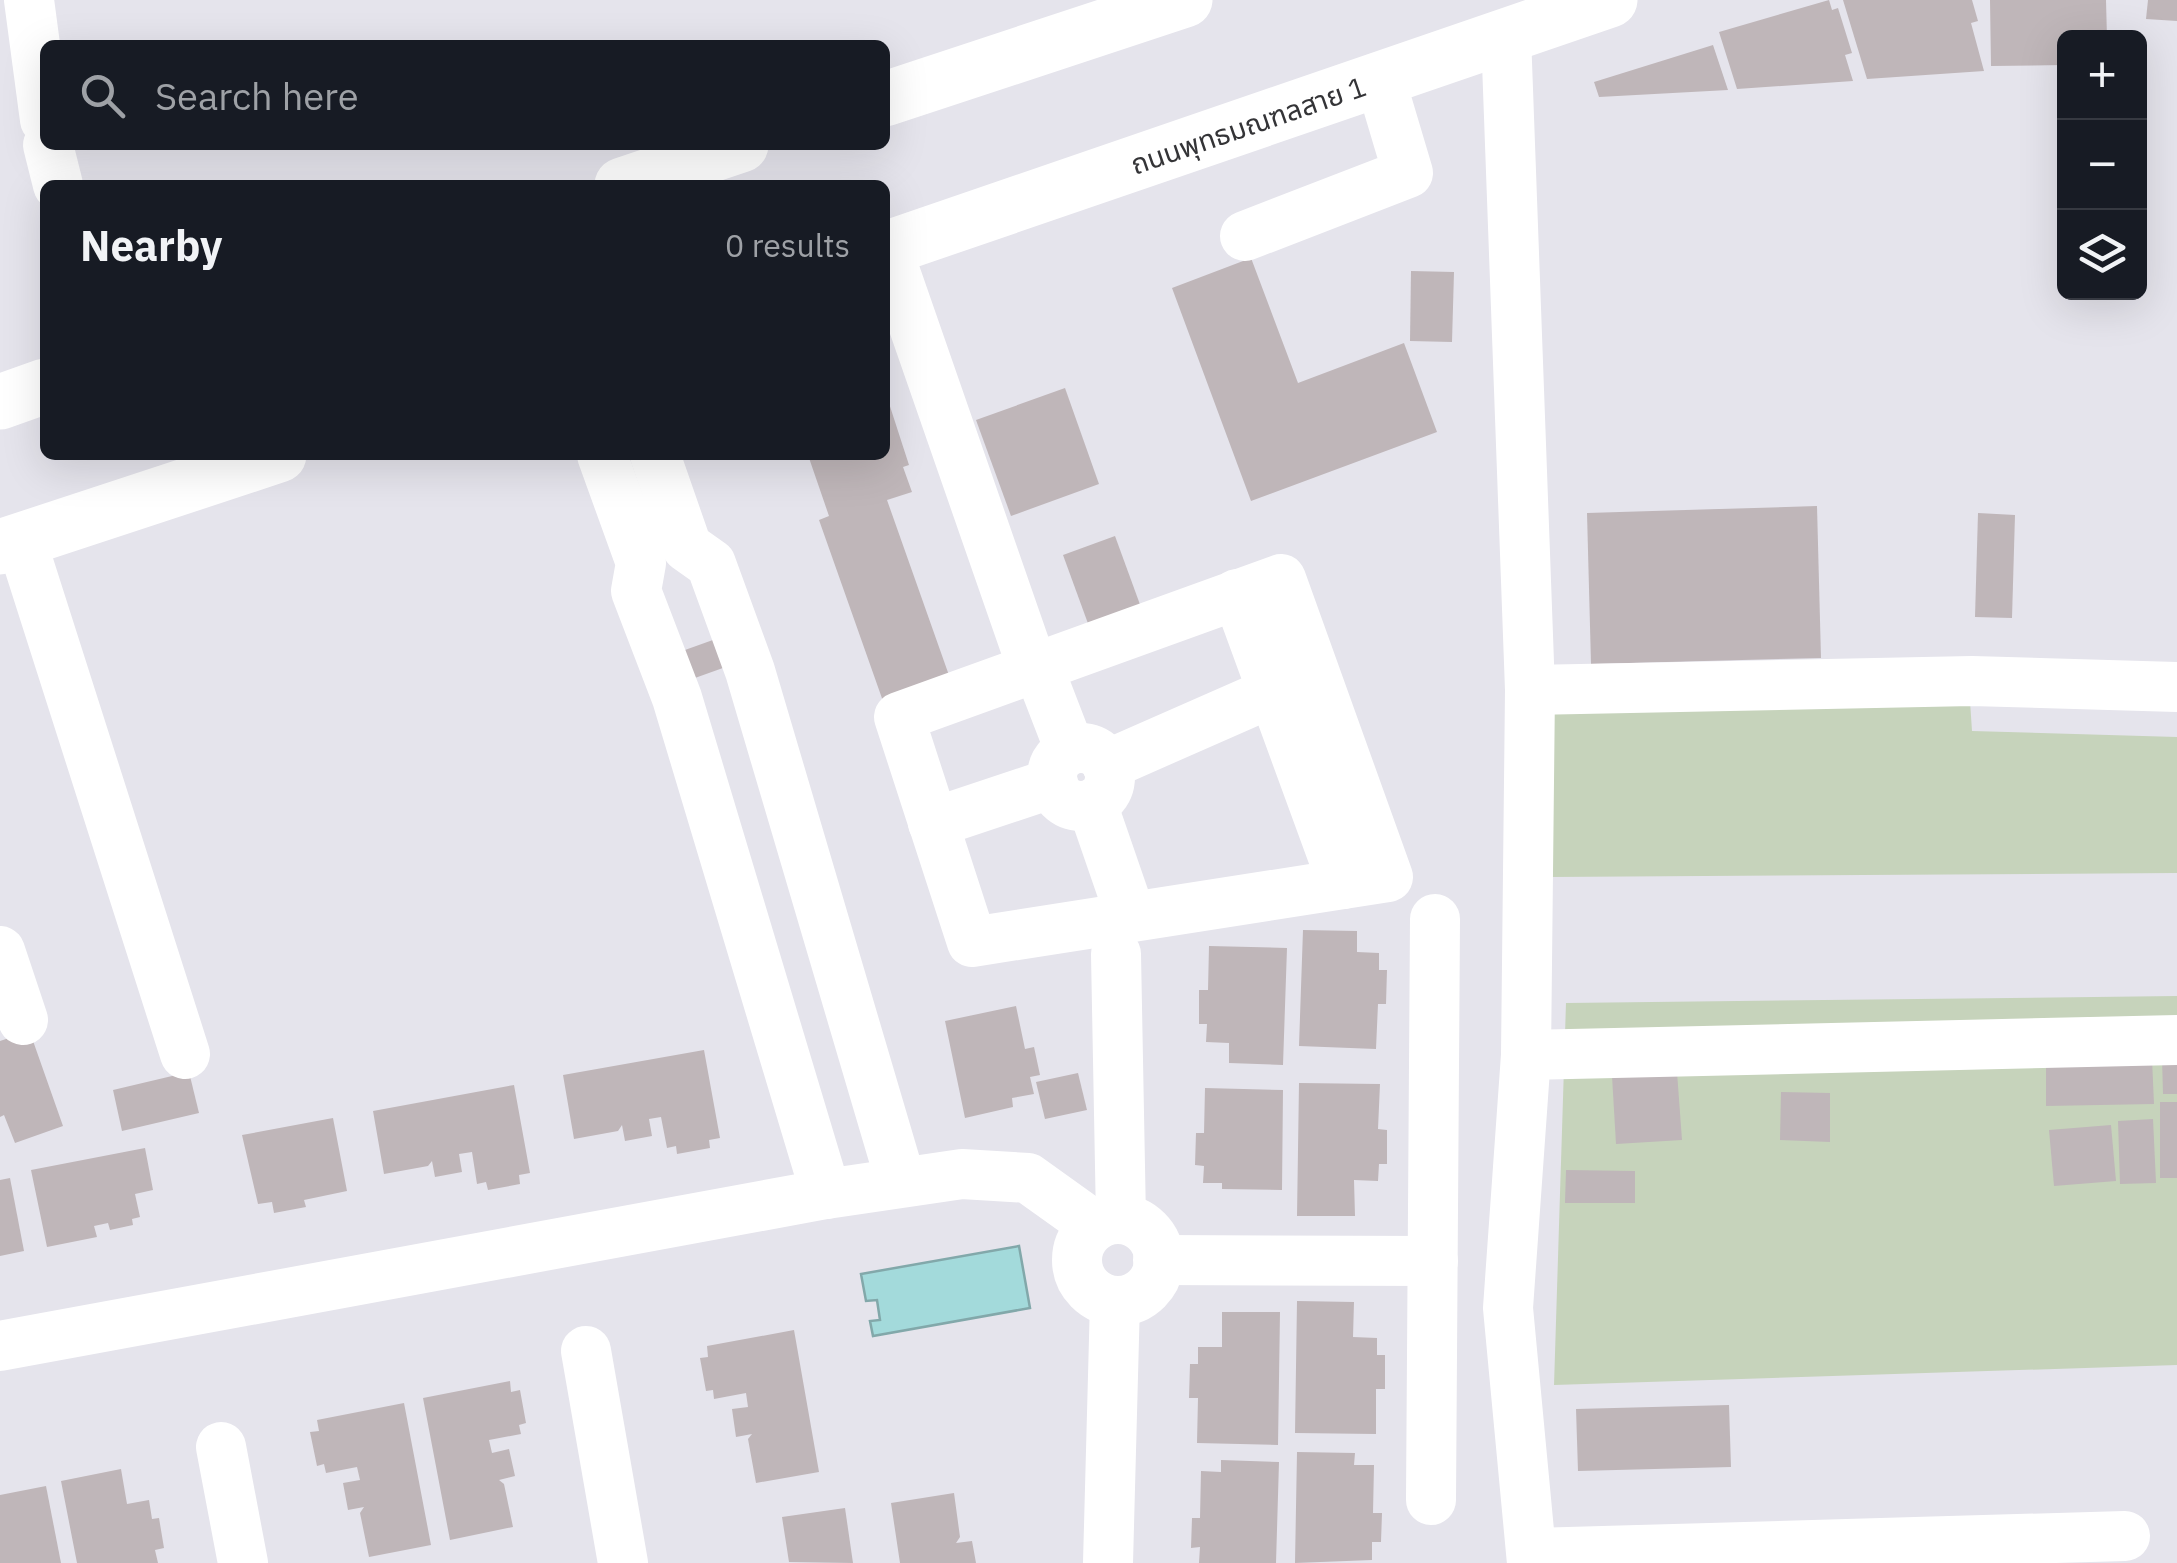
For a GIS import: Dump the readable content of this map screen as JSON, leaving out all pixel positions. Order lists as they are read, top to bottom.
{
  "streets": {
    "main road": ["ถนนพุทธมณฑลสาย 1"]
  },
  "page": {
    "map_buttons": ["+", "−"],
    "search": "Search here",
    "heading": ["Nearby", "0 results"]
  }
}
